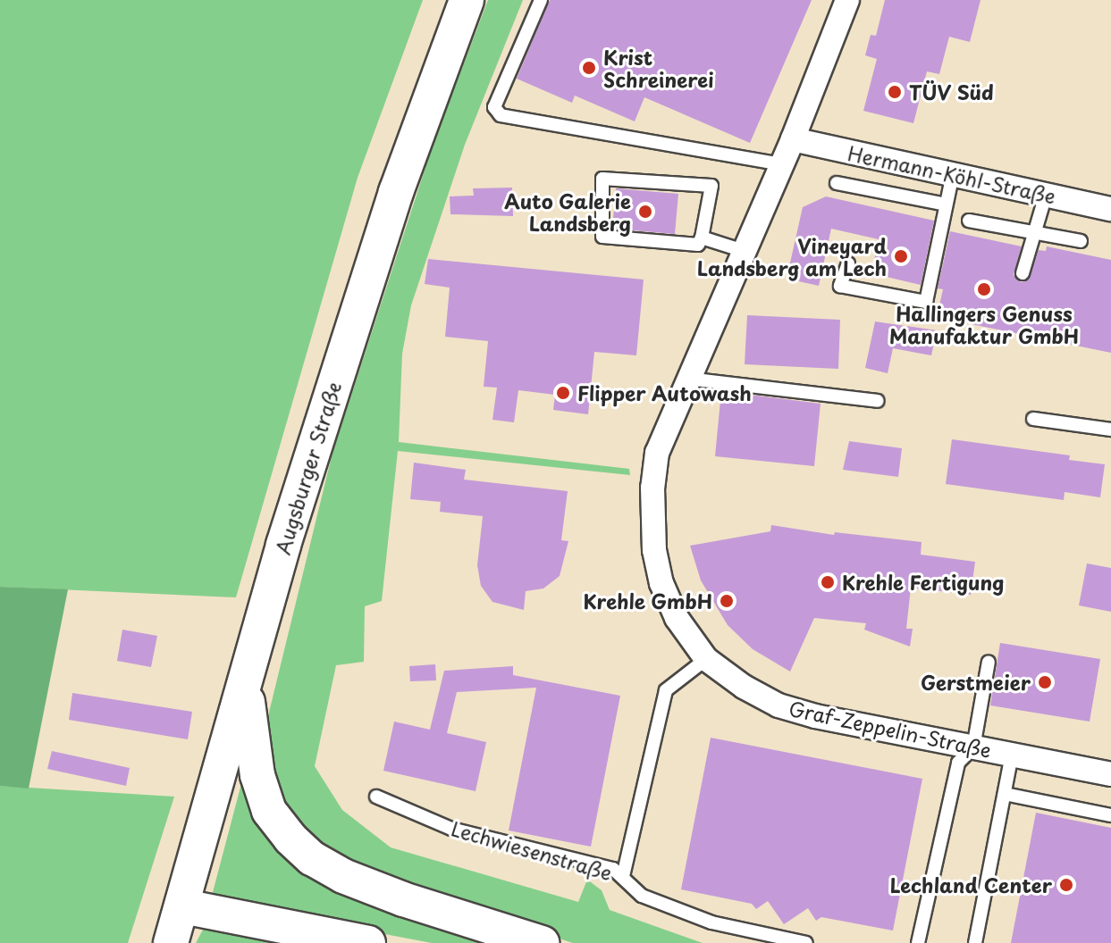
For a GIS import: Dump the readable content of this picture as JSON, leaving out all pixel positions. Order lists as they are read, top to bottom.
{
  "streets": {
    "main road": ["Augsburger Straße"],
    "street": ["Hermann-Köhl-Straße", "Graf-Zeppelin-Straße"],
    "lane": ["Lechwiesenstraße"]
  },
  "crossings": [
    ["Hermann-Köhl-Straße", "Graf-Zeppelin-Straße"]
  ],
  "places": [
    "Krist Schreinerei",
    "TÜV Süd",
    "Auto Galerie Landsberg",
    "Vineyard Landsberg am Lech",
    "Hallingers Genuss Manufaktur GmbH",
    "Flipper Autowash",
    "Krehle Fertigung",
    "Krehle GmbH",
    "Gerstmeier",
    "Lechland Center"
  ]
}
